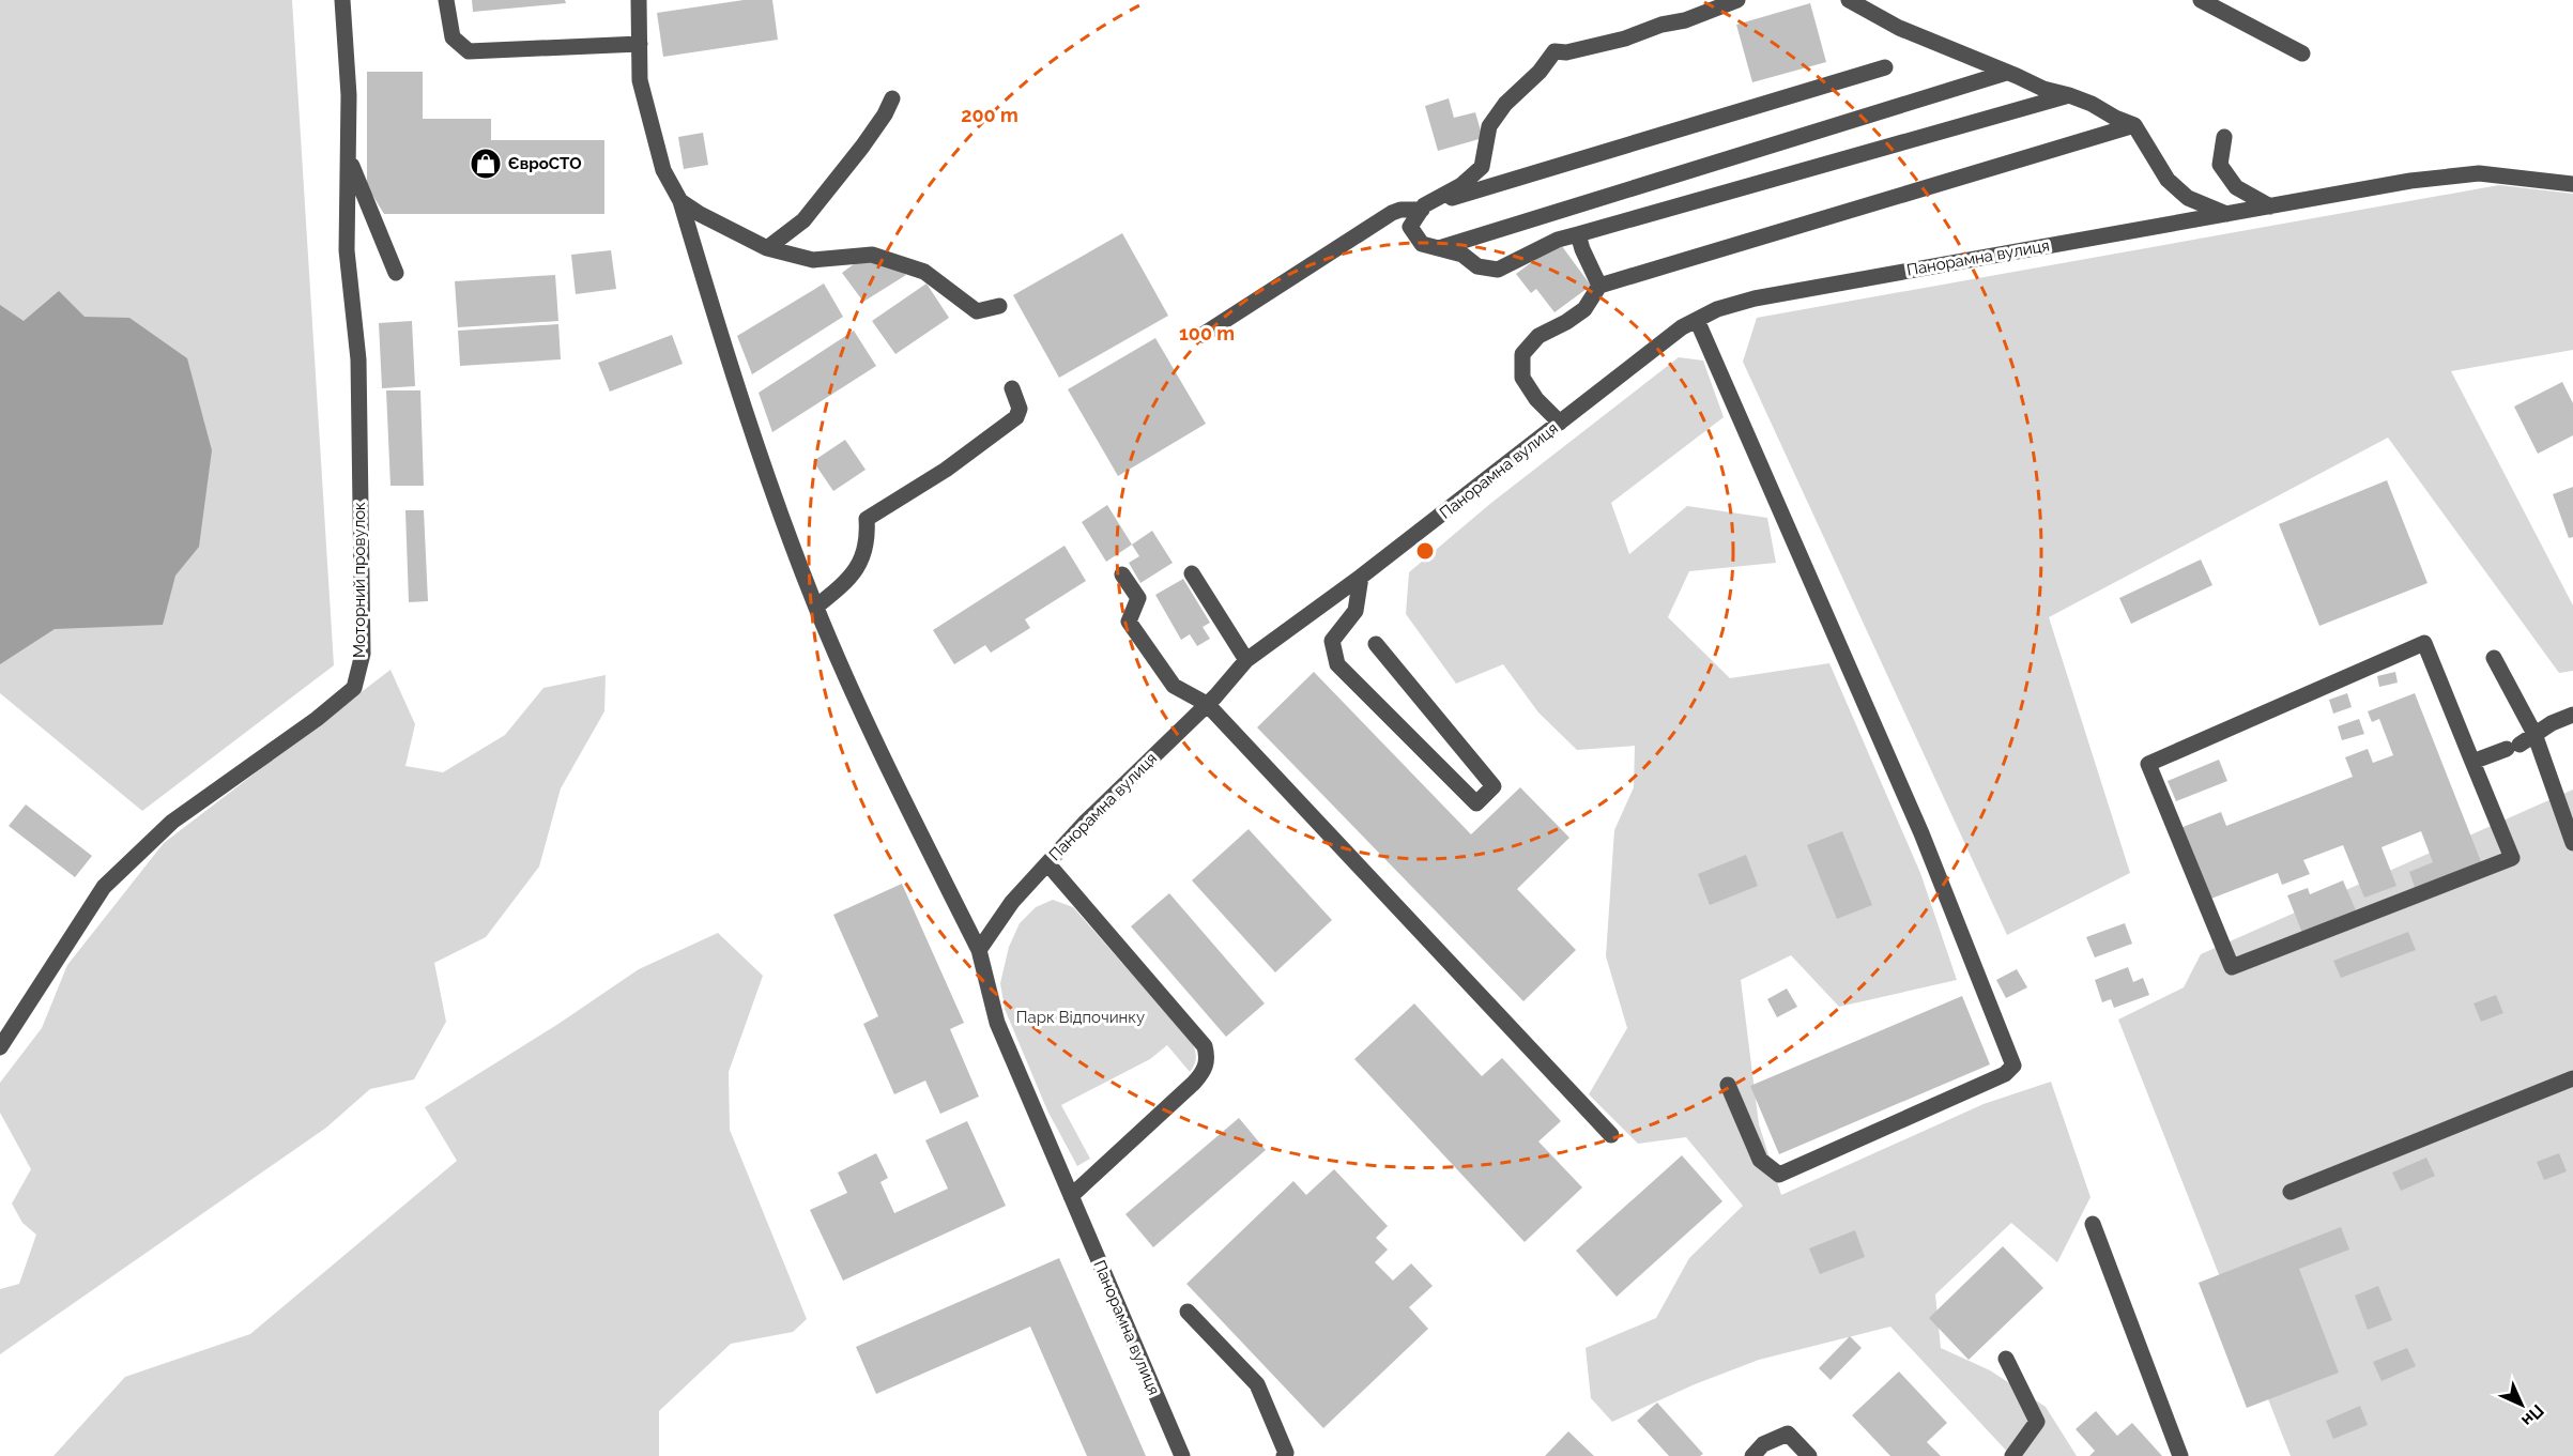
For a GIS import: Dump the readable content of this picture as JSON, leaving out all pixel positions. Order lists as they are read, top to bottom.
{
  "streets": {
    "street": ["Панорамна вулиця", "Моторний провулок"]
  },
  "parks": ["Парк Відпочинку"],
  "places": {
    "shop": ["ЄвроСТО"]
  },
  "north": "bottom right",
  "rings": ["200 m", "100 m"]
}
